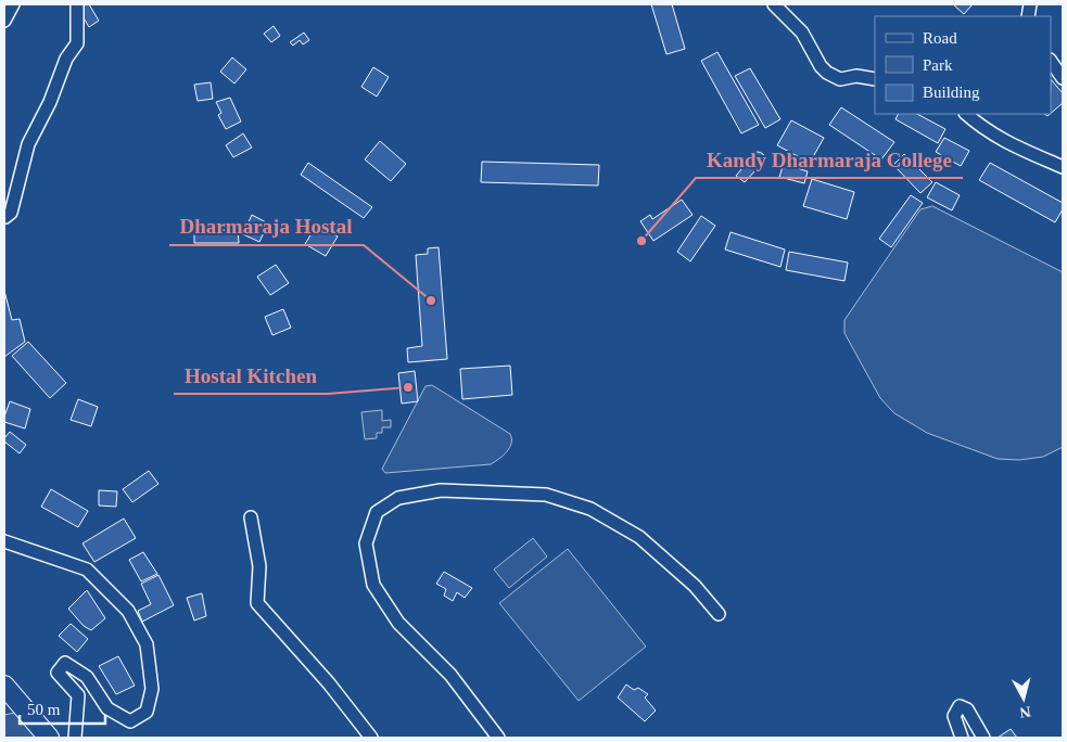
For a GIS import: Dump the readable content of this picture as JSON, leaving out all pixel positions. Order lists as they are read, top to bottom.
{
  "places": ["Kandy Dharmaraja College", "Dharmaraja Hostal", "Hostal Kitchen"],
  "legend": ["Road", "Park", "Building"],
  "scale_bar": "50 m",
  "north": "bottom"
}
